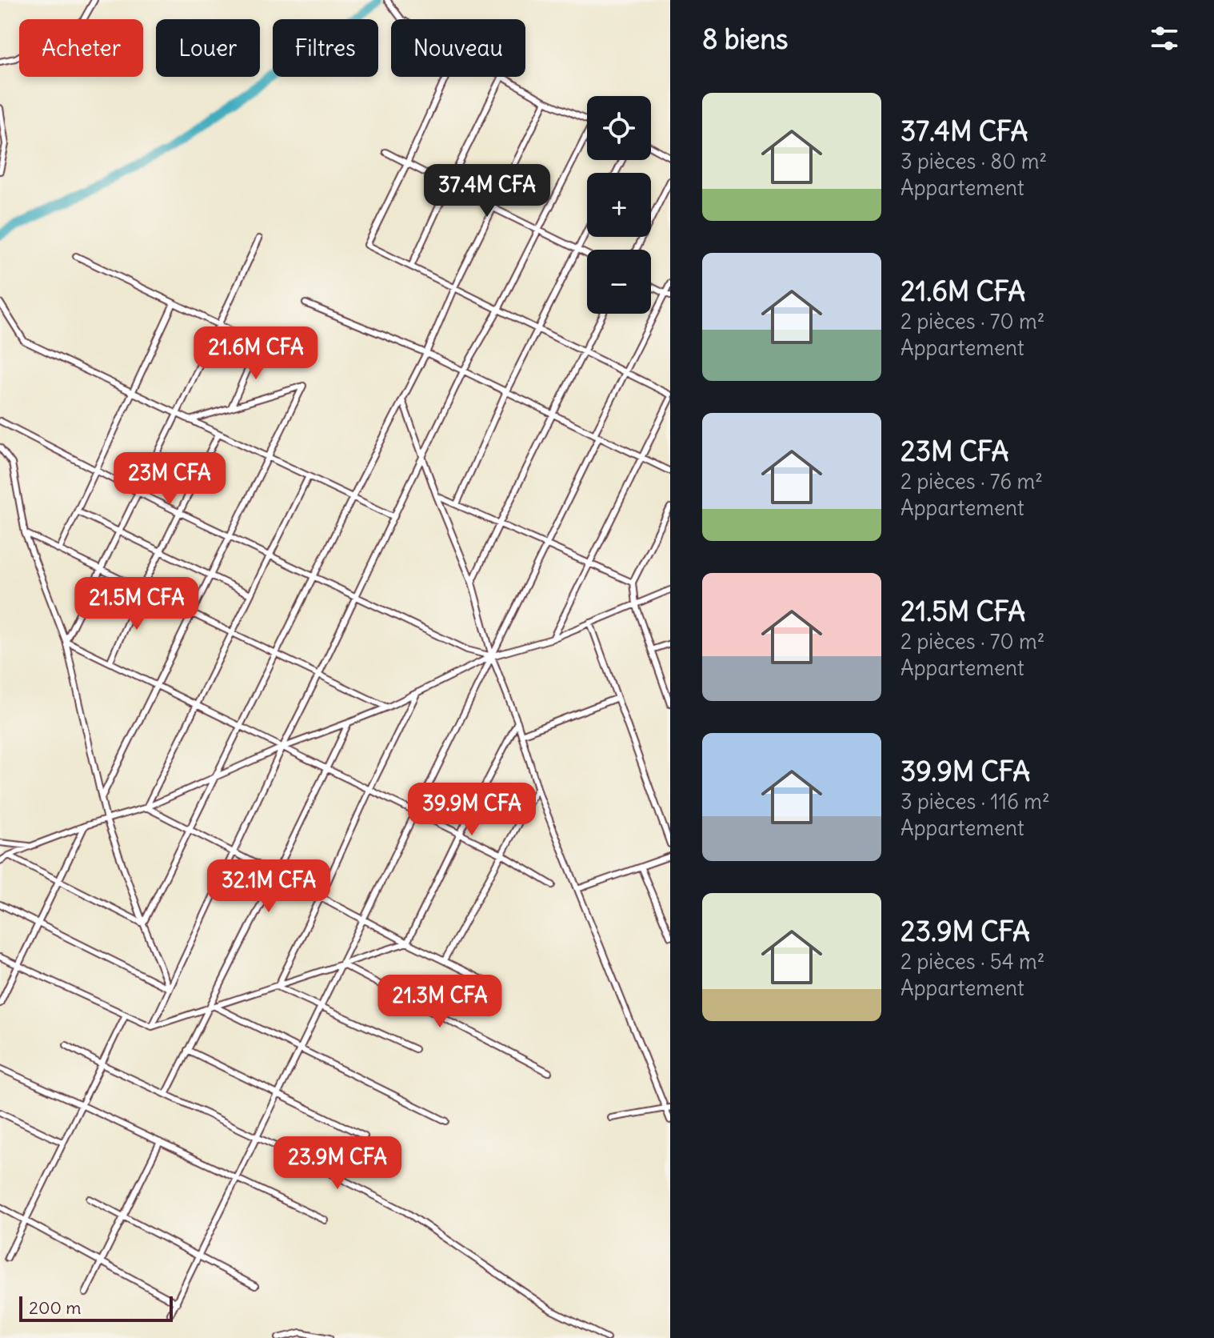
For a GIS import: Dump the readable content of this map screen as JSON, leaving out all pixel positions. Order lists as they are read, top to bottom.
{
  "scale_bar": "200 m",
  "page": {
    "heading": "8 biens",
    "chip": [
      "Acheter",
      "Louer",
      "Filtres",
      "Nouveau"
    ],
    "list": [
      {
        "name": "37.4M CFA",
        "note": "3 pièces · 80 m² · Appartement"
      },
      {
        "name": "21.6M CFA",
        "note": "2 pièces · 70 m² · Appartement"
      },
      {
        "name": "23M CFA",
        "note": "2 pièces · 76 m² · Appartement"
      },
      {
        "name": "21.5M CFA",
        "note": "2 pièces · 70 m² · Appartement"
      },
      {
        "name": "39.9M CFA",
        "note": "3 pièces · 116 m² · Appartement"
      },
      {
        "name": "23.9M CFA",
        "note": "2 pièces · 54 m² · Appartement"
      }
    ],
    "map_buttons": ["+", "−"],
    "price": [
      "37.4M CFA",
      "21.6M CFA",
      "23M CFA",
      "21.5M CFA",
      "39.9M CFA",
      "32.1M CFA",
      "21.3M CFA",
      "23.9M CFA"
    ],
    "scale": "200 m"
  }
}
